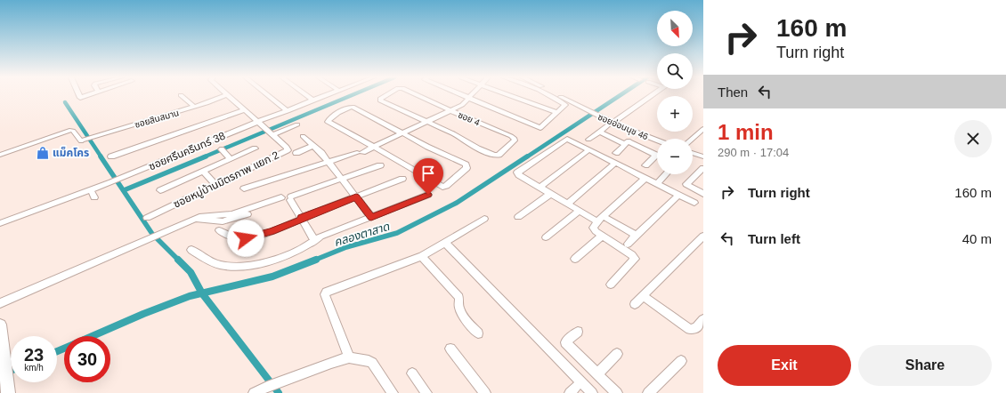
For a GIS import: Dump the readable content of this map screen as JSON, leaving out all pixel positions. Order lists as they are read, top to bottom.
{
  "streets": {
    "street": [
      "ซอยสินสมาน",
      "ซอย 4",
      "ซอยอ่อนนุช 46",
      "ซอยศรีนครินทร์ 38",
      "ซอยหมู่บ้านมิตรภาพ แยก 2"
    ]
  },
  "crossings": [
    ["ซอยศรีนครินทร์ 38", "ซอยหมู่บ้านมิตรภาพ แยก 2"]
  ],
  "water": ["คลองตาสาด"],
  "places": {
    "shop": ["แม็คโคร"]
  },
  "north": "bottom right",
  "page": {
    "turn": ["160 m", "Turn right"],
    "map_buttons": ["+", "−"],
    "then": "Then",
    "heading": ["1 min", "290 m · 17:04"],
    "list": [
      {
        "name": "Turn right",
        "value": "160 m"
      },
      {
        "name": "Turn left",
        "value": "40 m"
      }
    ],
    "speed": "23 km/h",
    "limit": "30",
    "buttons": ["Exit", "Share"]
  }
}
